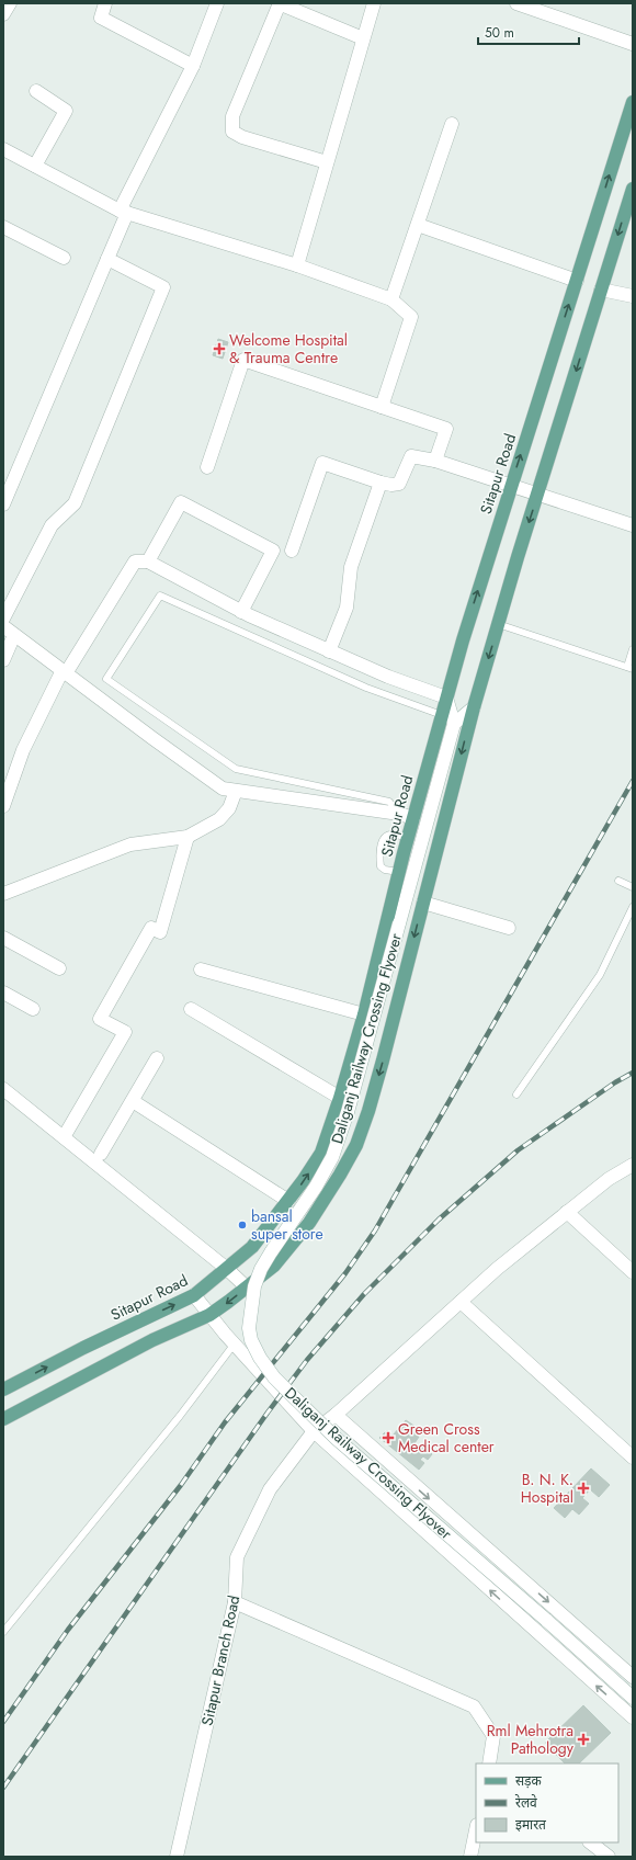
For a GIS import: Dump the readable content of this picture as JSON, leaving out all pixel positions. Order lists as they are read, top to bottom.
{
  "streets": {
    "main road": ["Sitapur Road"],
    "street": ["Daliganj Railway Crossing Flyover", "Sitapur Branch Road"]
  },
  "crossings": [
    ["Sitapur Road", "Daliganj Railway Crossing Flyover"]
  ],
  "places": {
    "health": [
      "Welcome Hospital & Trauma Centre",
      "Green Cross Medical center",
      "B. N. K. Hospital",
      "Rml Mehrotra Pathology"
    ],
    "other": ["bansal super store"]
  },
  "legend": ["सड़क", "रेलवे", "इमारत"],
  "scale_bar": "50 m"
}
